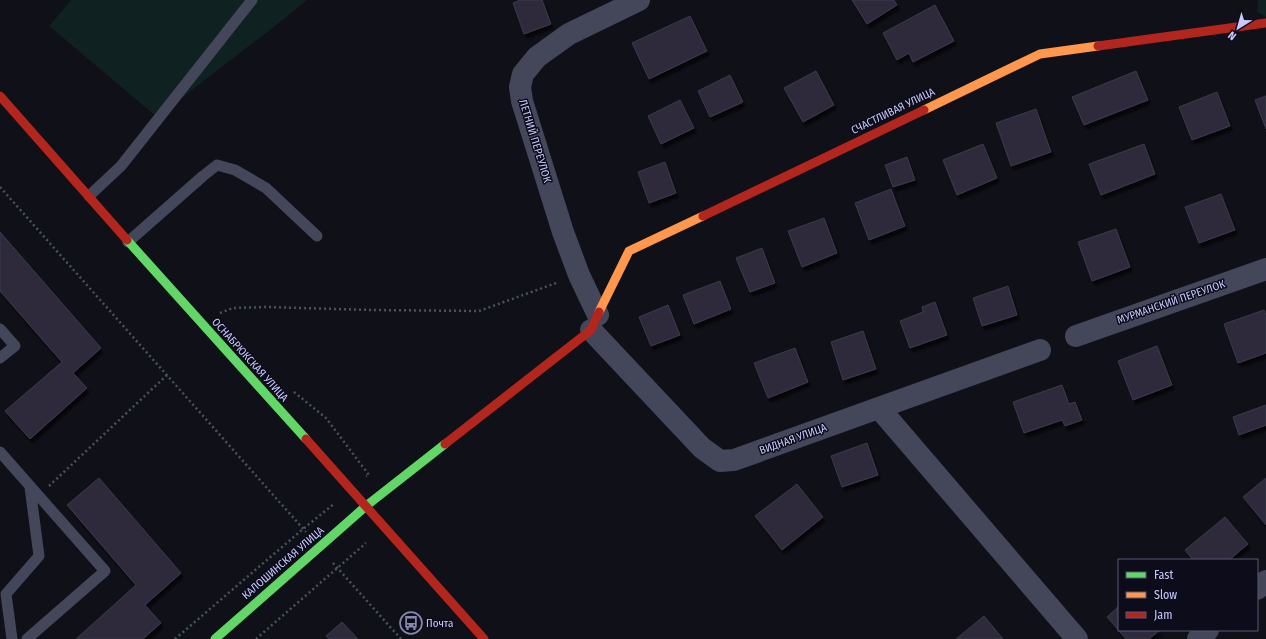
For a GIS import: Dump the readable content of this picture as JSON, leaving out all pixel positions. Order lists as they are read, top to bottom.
{
  "streets": {
    "street": [
      "СЧАСТЛИВАЯ УЛИЦА",
      "ЛЕТНИЙ ПЕРЕУЛОК",
      "МУРМАНСКИЙ ПЕРЕУЛОК",
      "ОСНАБРЮКСКАЯ УЛИЦА",
      "ВИДНАЯ УЛИЦА",
      "КАЛОШИНСКАЯ УЛИЦА"
    ]
  },
  "crossings": [
    ["СЧАСТЛИВАЯ УЛИЦА", "ЛЕТНИЙ ПЕРЕУЛОК"],
    ["СЧАСТЛИВАЯ УЛИЦА", "ВИДНАЯ УЛИЦА"],
    ["СЧАСТЛИВАЯ УЛИЦА", "КАЛОШИНСКАЯ УЛИЦА"],
    ["ЛЕТНИЙ ПЕРЕУЛОК", "ВИДНАЯ УЛИЦА"],
    ["ЛЕТНИЙ ПЕРЕУЛОК", "КАЛОШИНСКАЯ УЛИЦА"],
    ["ОСНАБРЮКСКАЯ УЛИЦА", "КАЛОШИНСКАЯ УЛИЦА"],
    ["ВИДНАЯ УЛИЦА", "КАЛОШИНСКАЯ УЛИЦА"]
  ],
  "places": {
    "bus stop": ["Почта"]
  },
  "legend": ["Fast", "Slow", "Jam"],
  "north": "bottom left"
}
